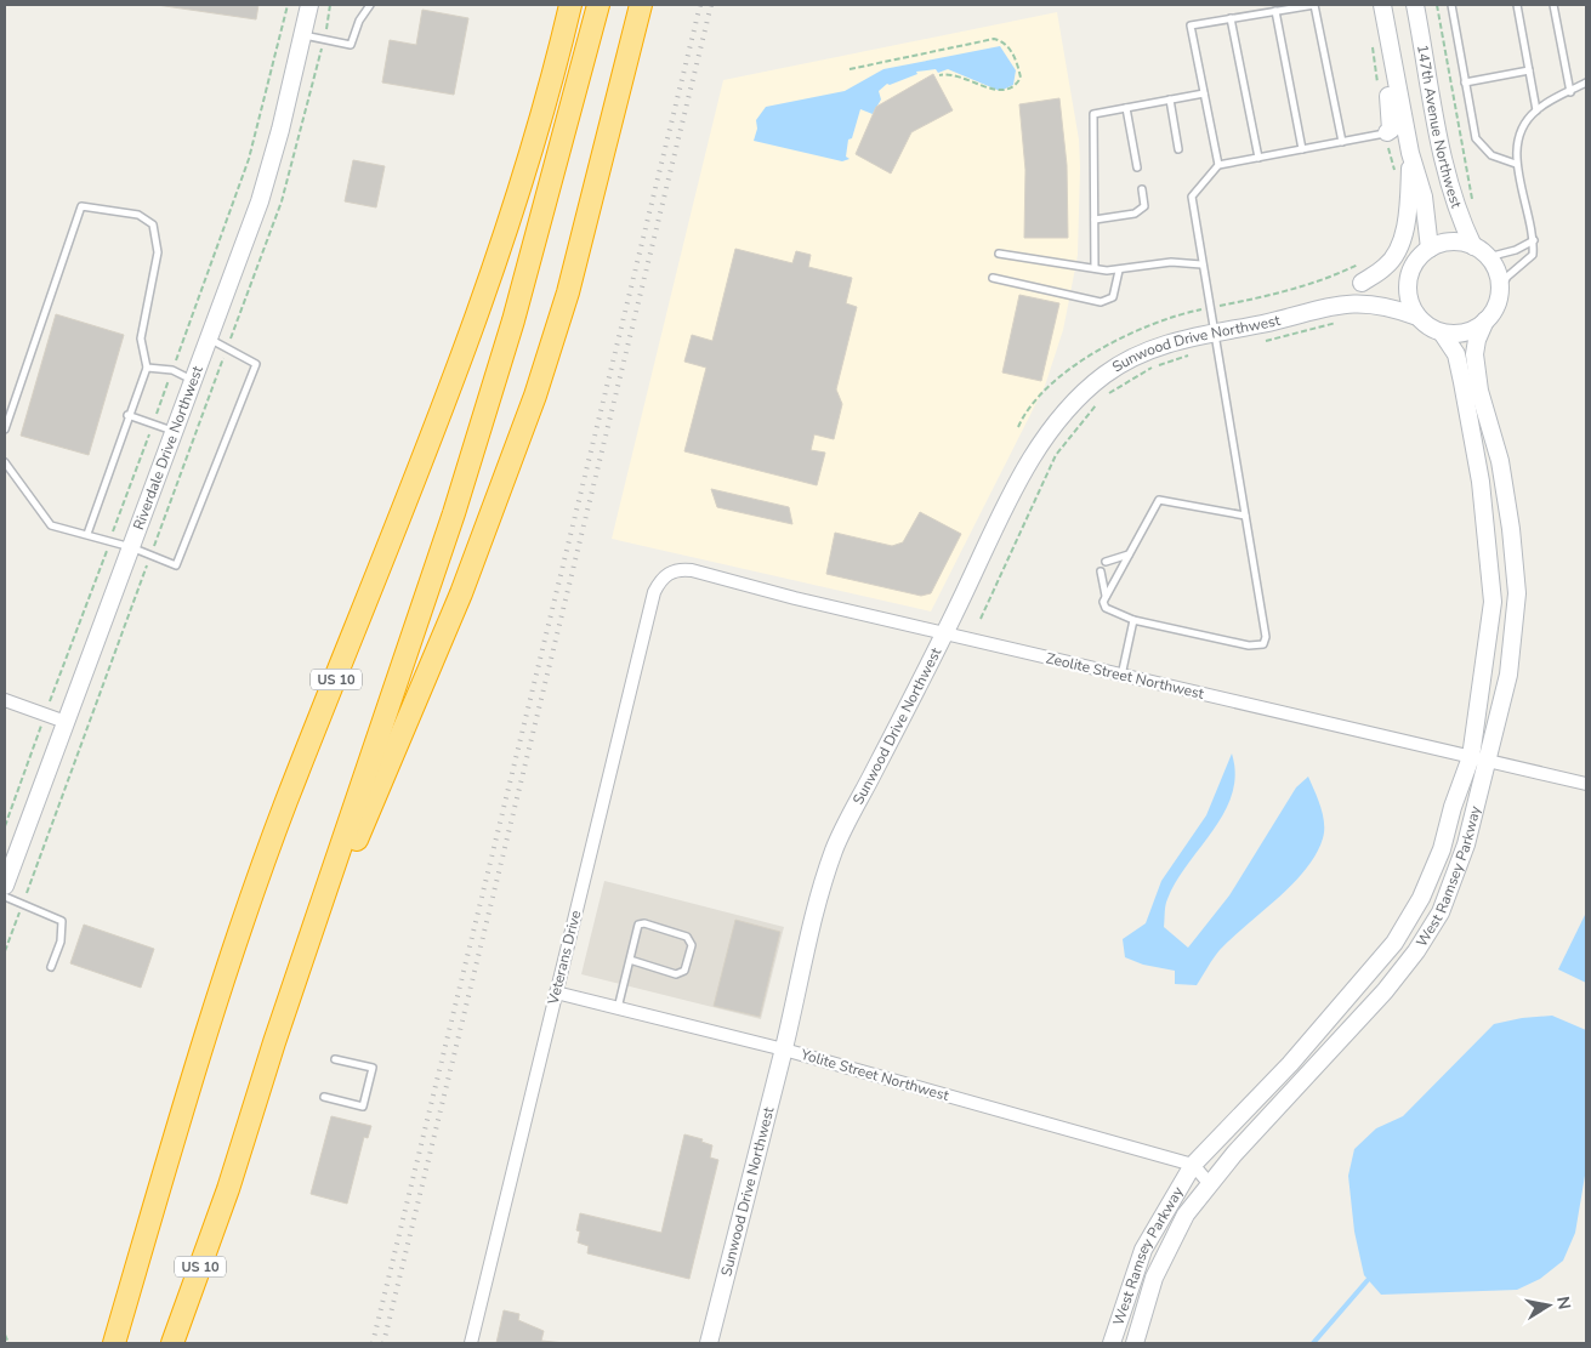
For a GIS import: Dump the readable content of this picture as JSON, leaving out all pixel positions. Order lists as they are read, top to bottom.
{
  "streets": {
    "highway": ["US 10"],
    "street": [
      "147th Avenue Northwest",
      "Sunwood Drive Northwest",
      "Riverdale Drive Northwest",
      "Zeolite Street Northwest",
      "West Ramsey Parkway",
      "Veterans Drive",
      "Yolite Street Northwest"
    ]
  },
  "crossings": [
    ["147th Avenue Northwest", "West Ramsey Parkway"],
    ["Sunwood Drive Northwest", "Zeolite Street Northwest"],
    ["Sunwood Drive Northwest", "Yolite Street Northwest"],
    ["Zeolite Street Northwest", "West Ramsey Parkway"],
    ["Zeolite Street Northwest", "Veterans Drive"],
    ["West Ramsey Parkway", "Yolite Street Northwest"],
    ["Veterans Drive", "Yolite Street Northwest"]
  ],
  "north": "right"
}
